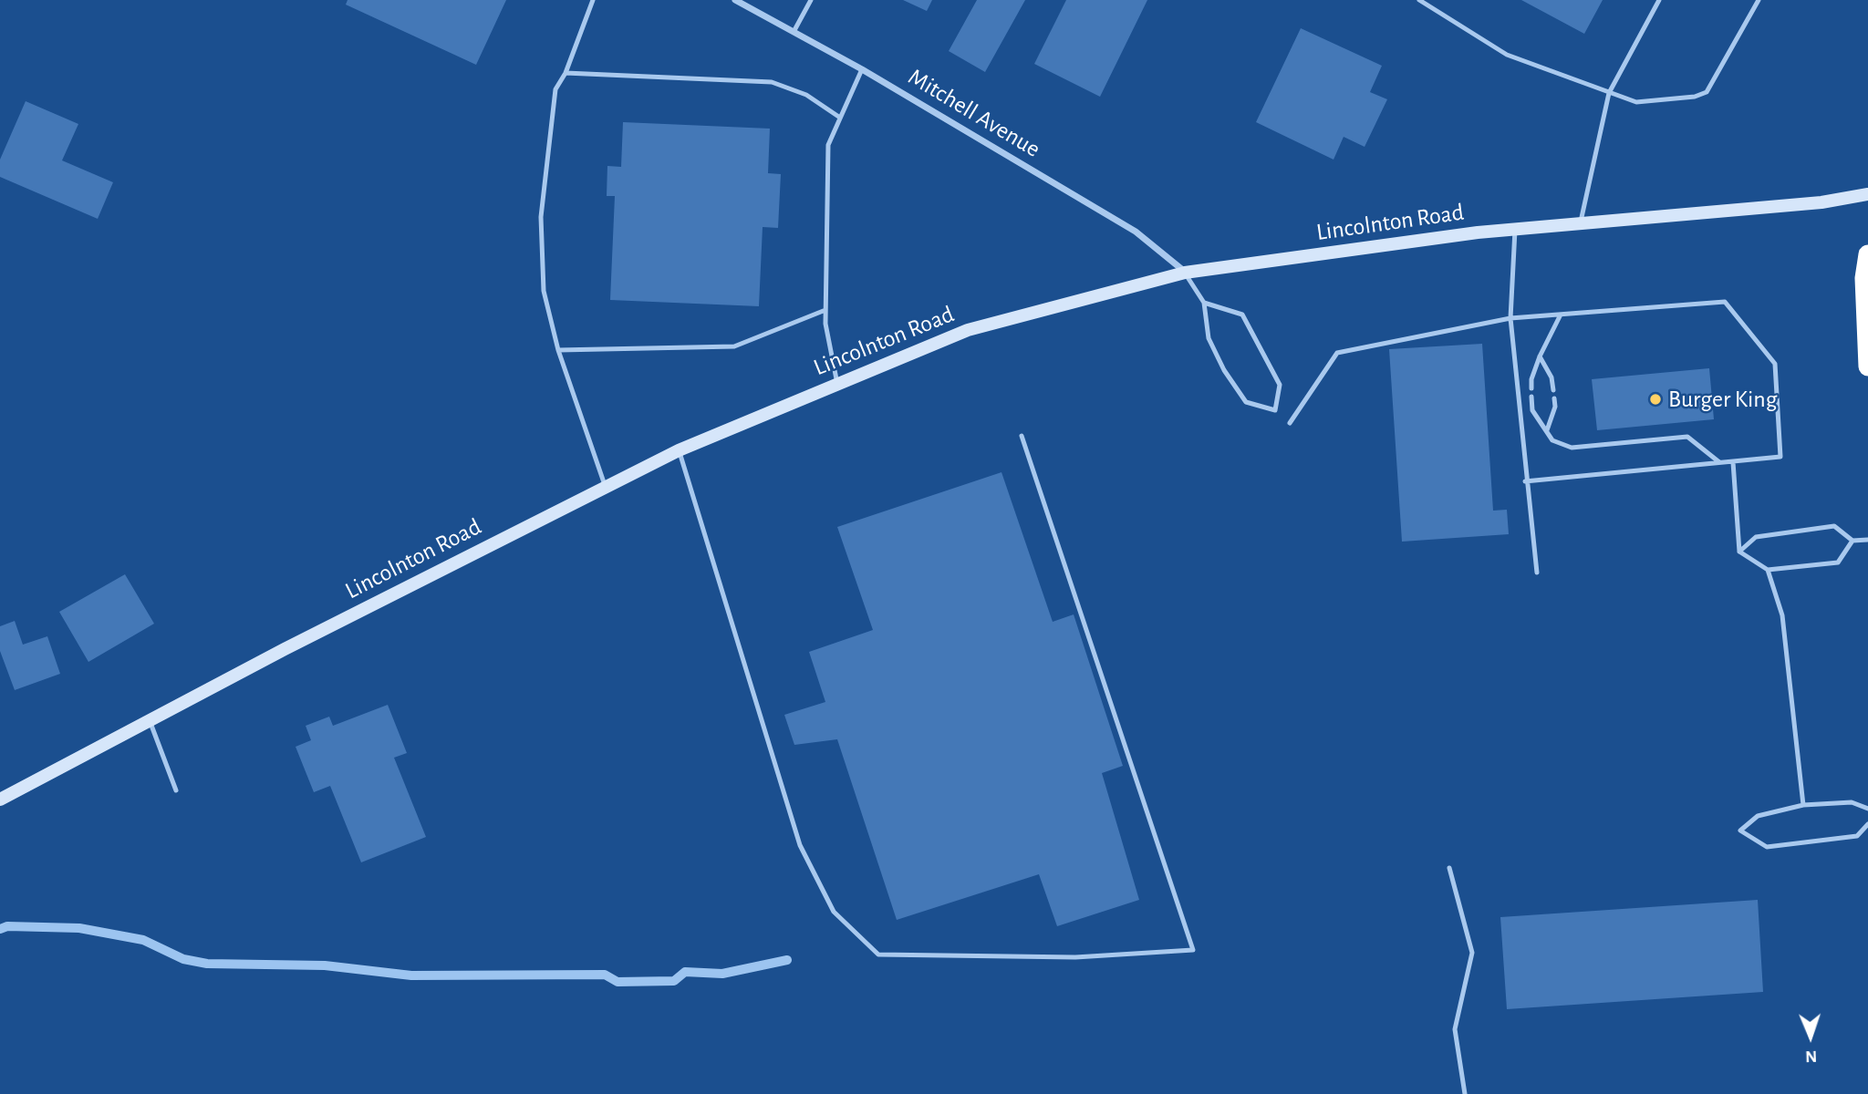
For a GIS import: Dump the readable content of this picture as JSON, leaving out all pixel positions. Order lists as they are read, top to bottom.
{
  "streets": {
    "street": ["Mitchell Avenue", "Lincolnton Road"]
  },
  "crossings": [
    ["Mitchell Avenue", "Lincolnton Road"]
  ],
  "places": ["Burger King"],
  "north": "bottom"
}
